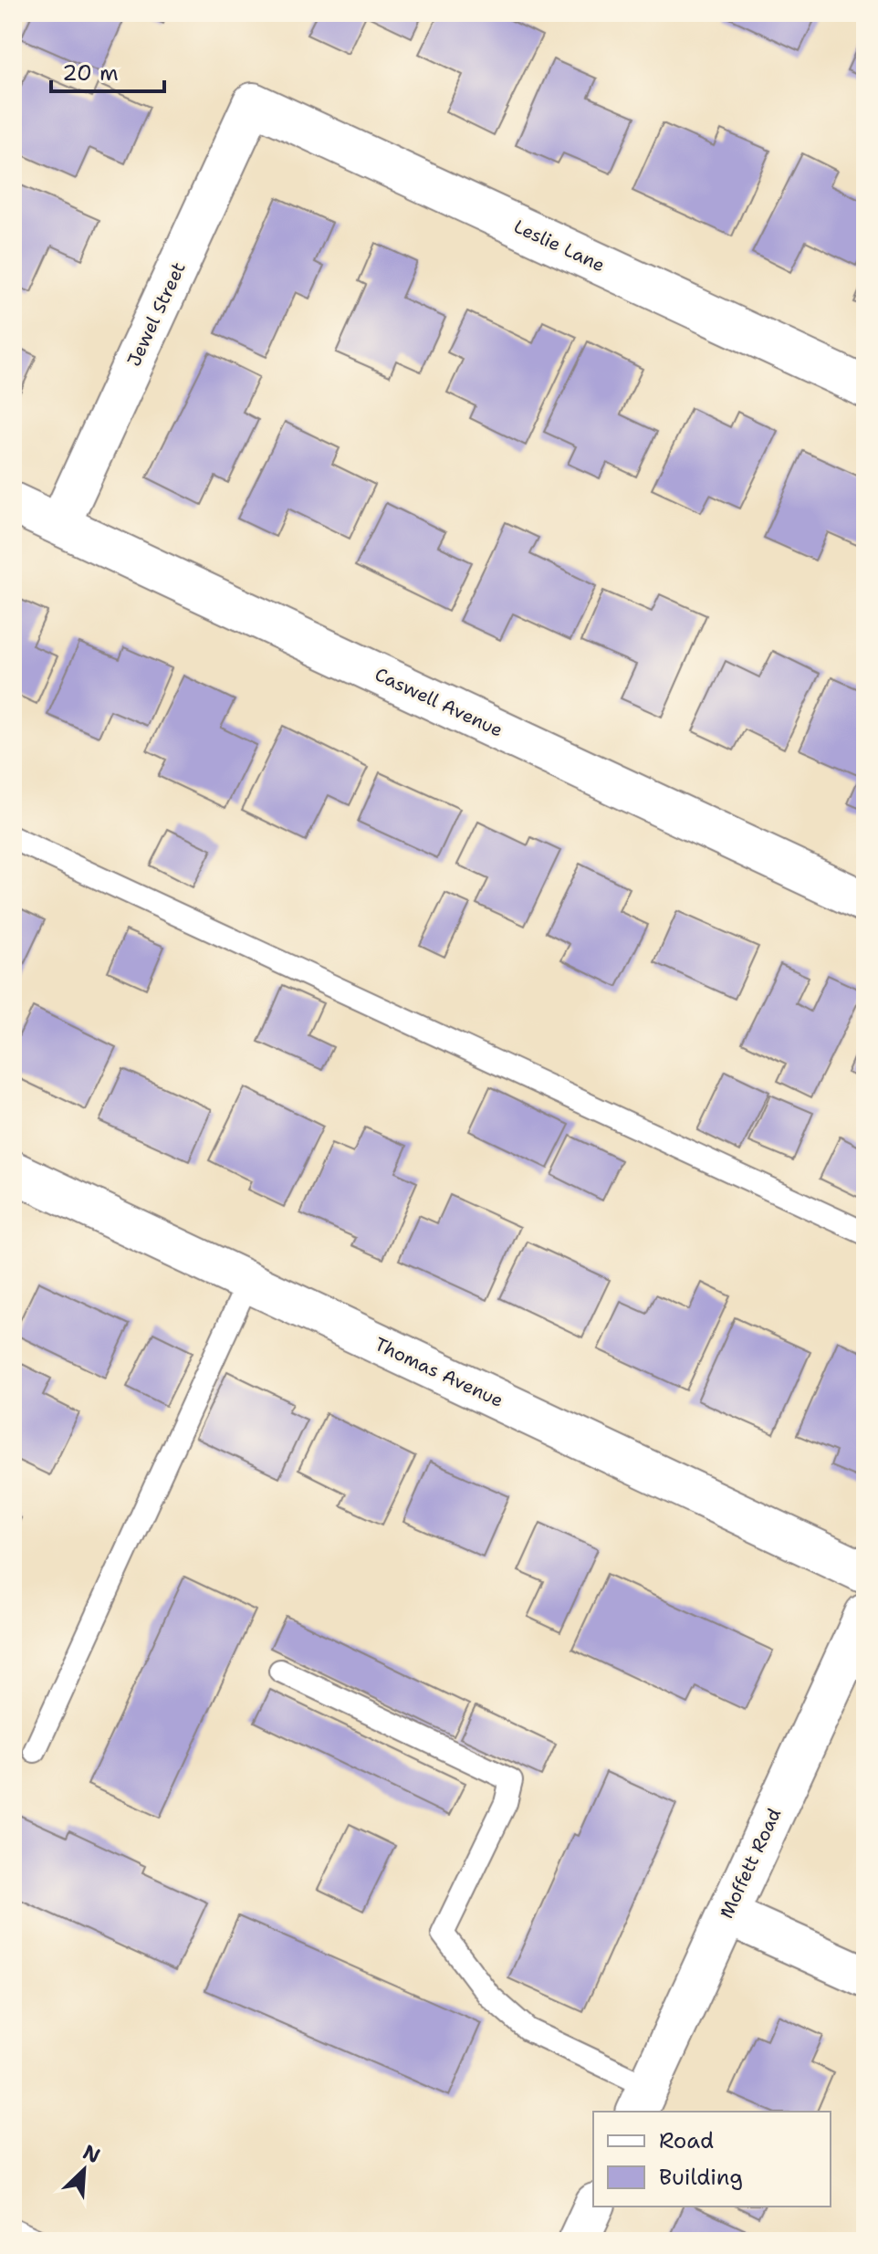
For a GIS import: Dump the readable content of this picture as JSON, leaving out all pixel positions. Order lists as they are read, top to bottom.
{
  "streets": {
    "street": [
      "Leslie Lane",
      "Jewel Street",
      "Caswell Avenue",
      "Thomas Avenue",
      "Moffett Road"
    ]
  },
  "crossings": [
    ["Leslie Lane", "Jewel Street"],
    ["Jewel Street", "Caswell Avenue"]
  ],
  "legend": ["Road", "Building"],
  "scale_bar": "20 m",
  "north": "top right"
}
